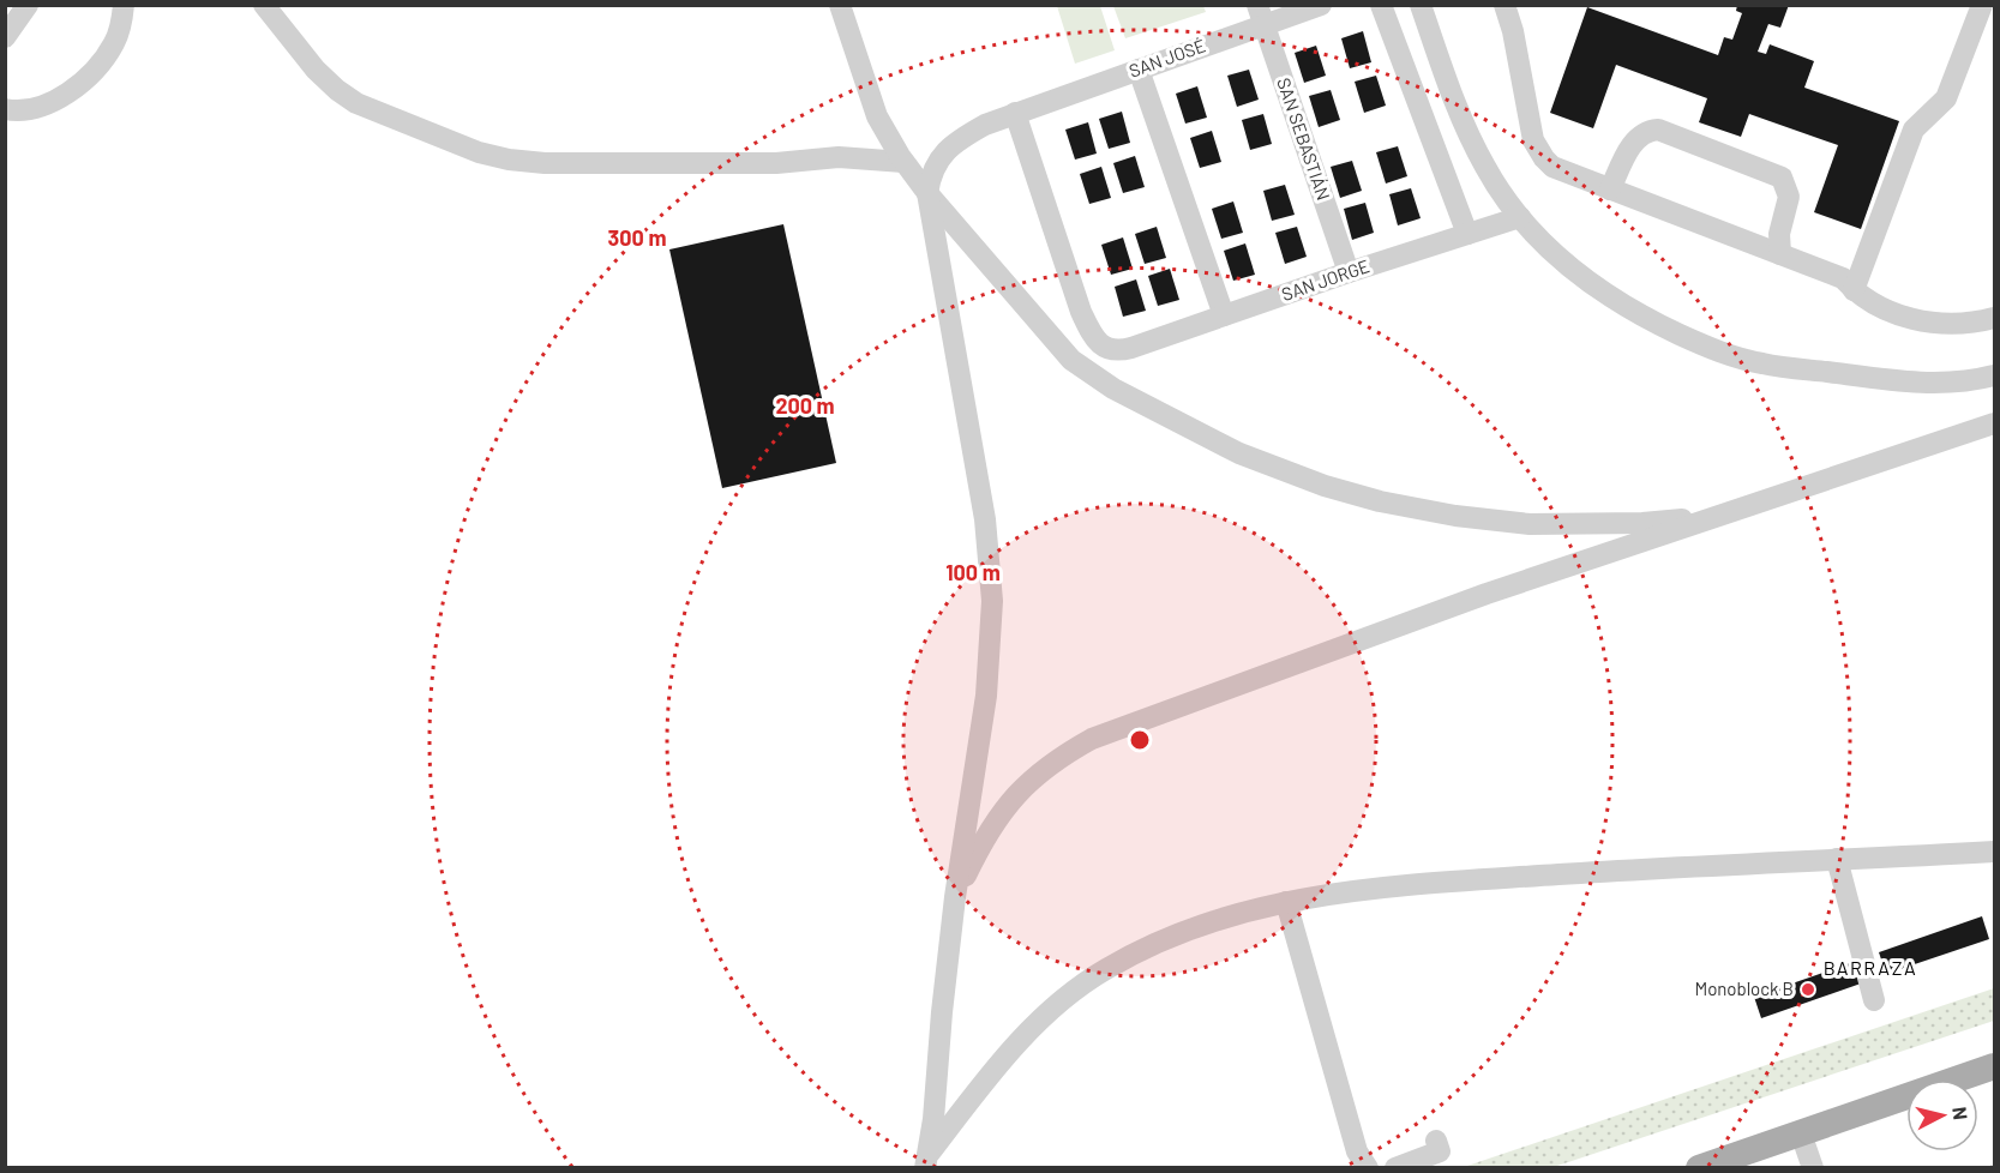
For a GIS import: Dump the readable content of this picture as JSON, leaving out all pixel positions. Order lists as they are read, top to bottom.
{
  "streets": {
    "street": ["SAN JOSÉ", "SAN SEBASTIÁN", "SAN JORGE"]
  },
  "crossings": [
    ["SAN JOSÉ", "SAN SEBASTIÁN"],
    ["SAN JOSÉ", "SAN JORGE"],
    ["SAN SEBASTIÁN", "SAN JORGE"]
  ],
  "districts": ["BARRAZA"],
  "places": ["Monoblock B"],
  "north": "right",
  "rings": ["300 m", "200 m", "100 m"]
}
